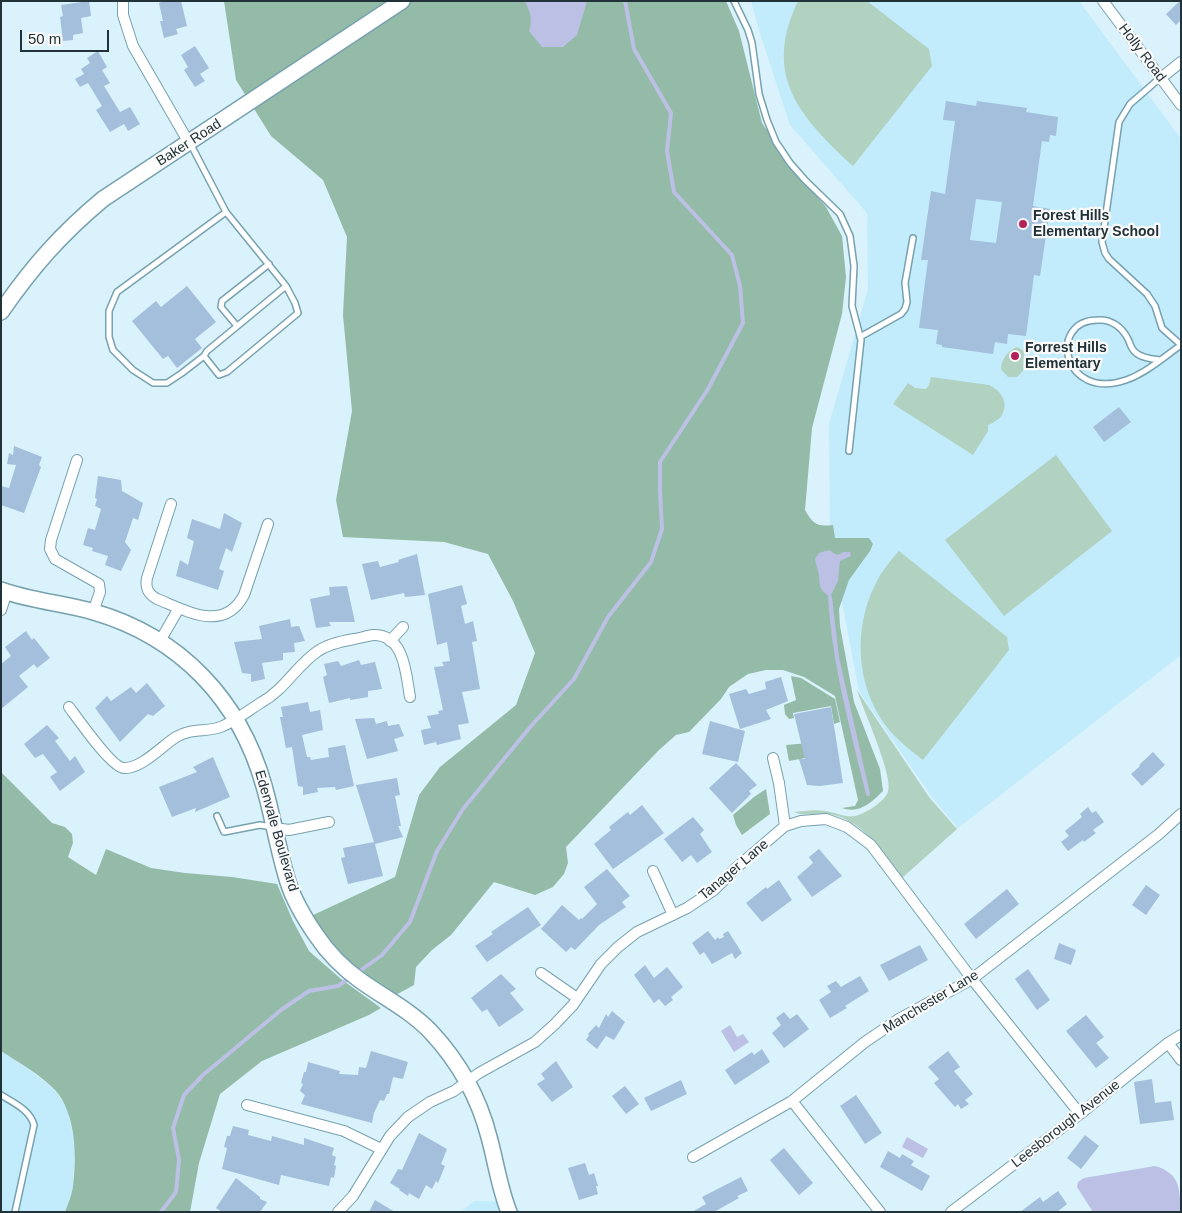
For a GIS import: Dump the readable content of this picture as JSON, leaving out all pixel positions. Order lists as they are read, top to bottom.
{
  "streets": {
    "street": [
      "Holly Road",
      "Baker Road",
      "Edenvale Boulevard",
      "Tanager Lane",
      "Manchester Lane",
      "Leesborough Avenue"
    ]
  },
  "crossings": [
    ["Edenvale Boulevard", "Tanager Lane"],
    ["Tanager Lane", "Manchester Lane"],
    ["Tanager Lane", "Leesborough Avenue"]
  ],
  "places": ["Forest Hills Elementary School", "Forrest Hills Elementary"],
  "scale_bar": "50 m"
}
